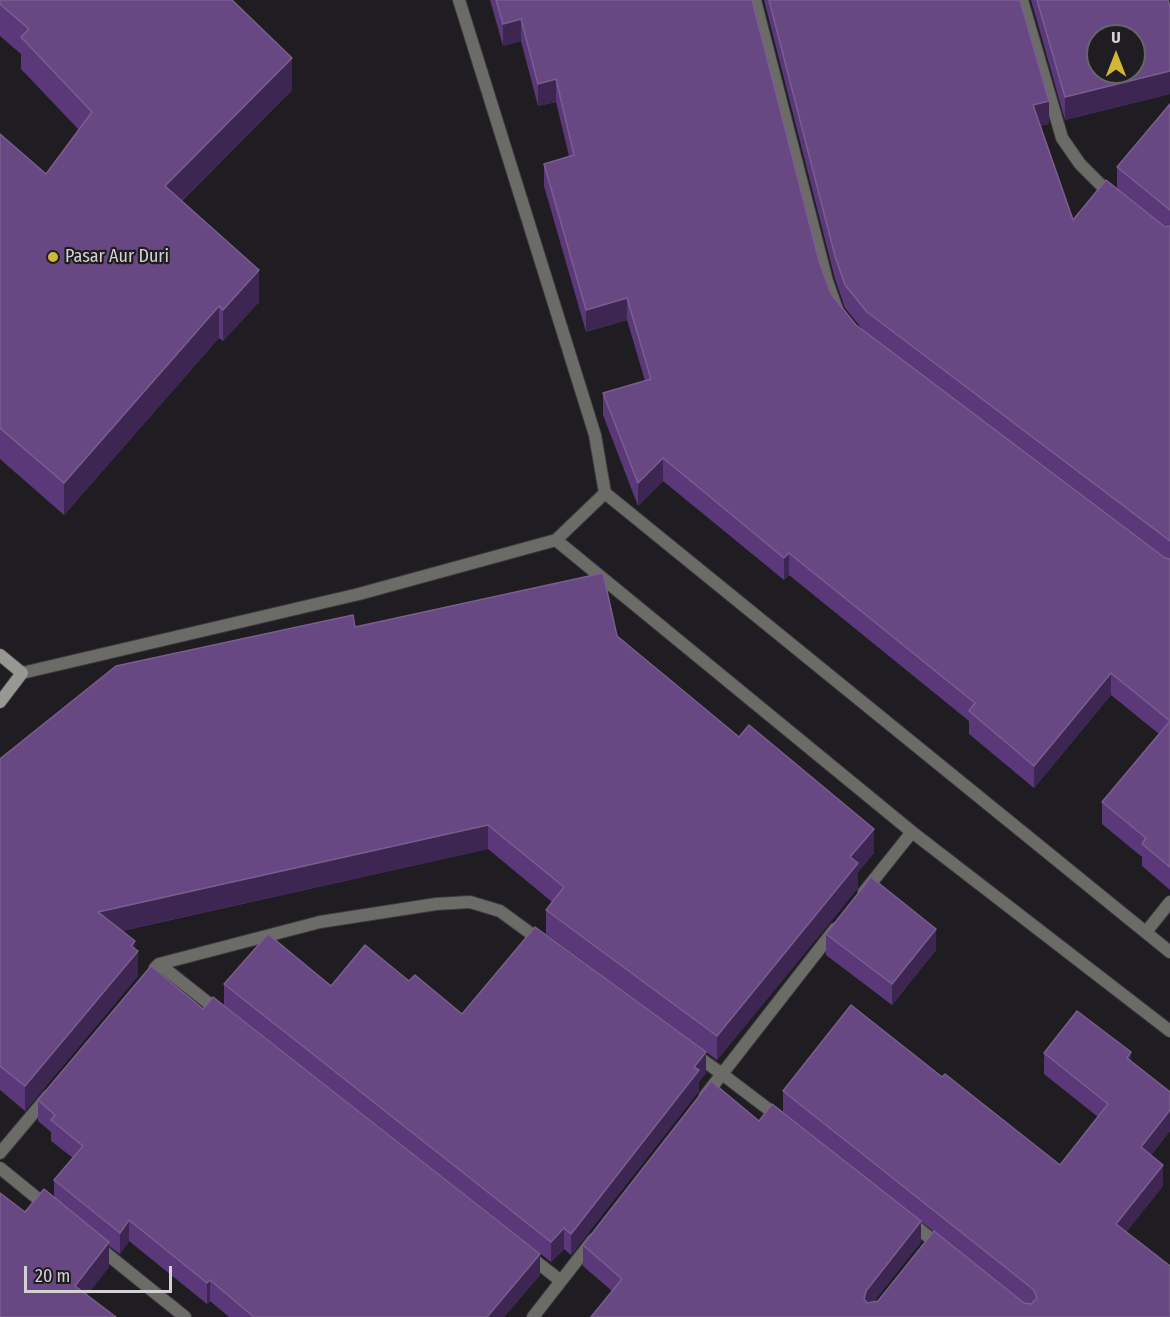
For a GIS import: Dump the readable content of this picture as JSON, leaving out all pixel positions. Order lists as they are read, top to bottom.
{
  "places": ["Pasar Aur Duri"],
  "scale_bar": "20 m",
  "north": "top"
}
